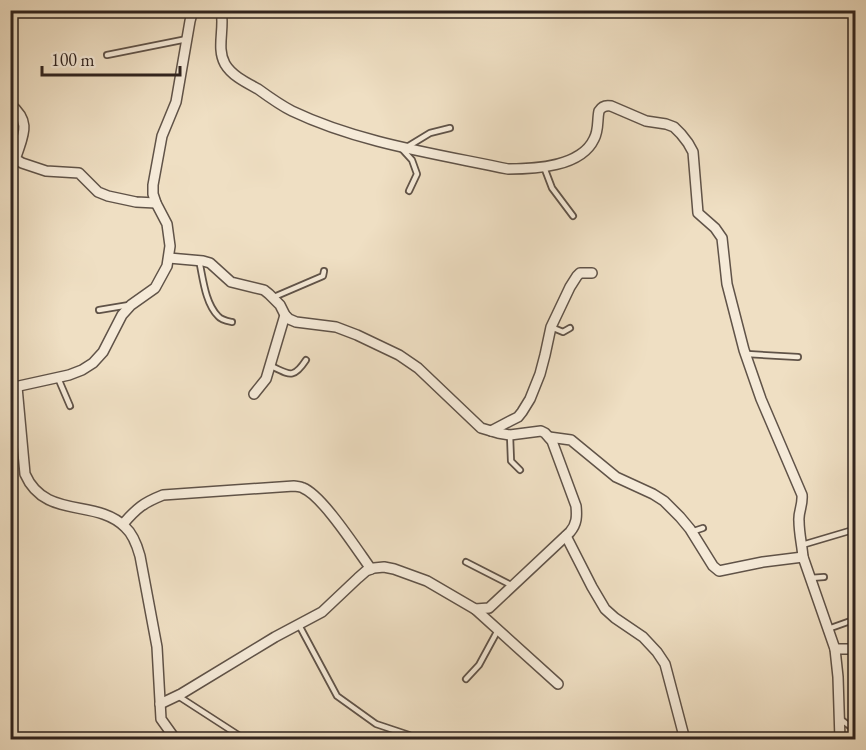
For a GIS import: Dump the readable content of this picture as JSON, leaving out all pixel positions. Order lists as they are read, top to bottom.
{
  "scale_bar": "100 m"
}
